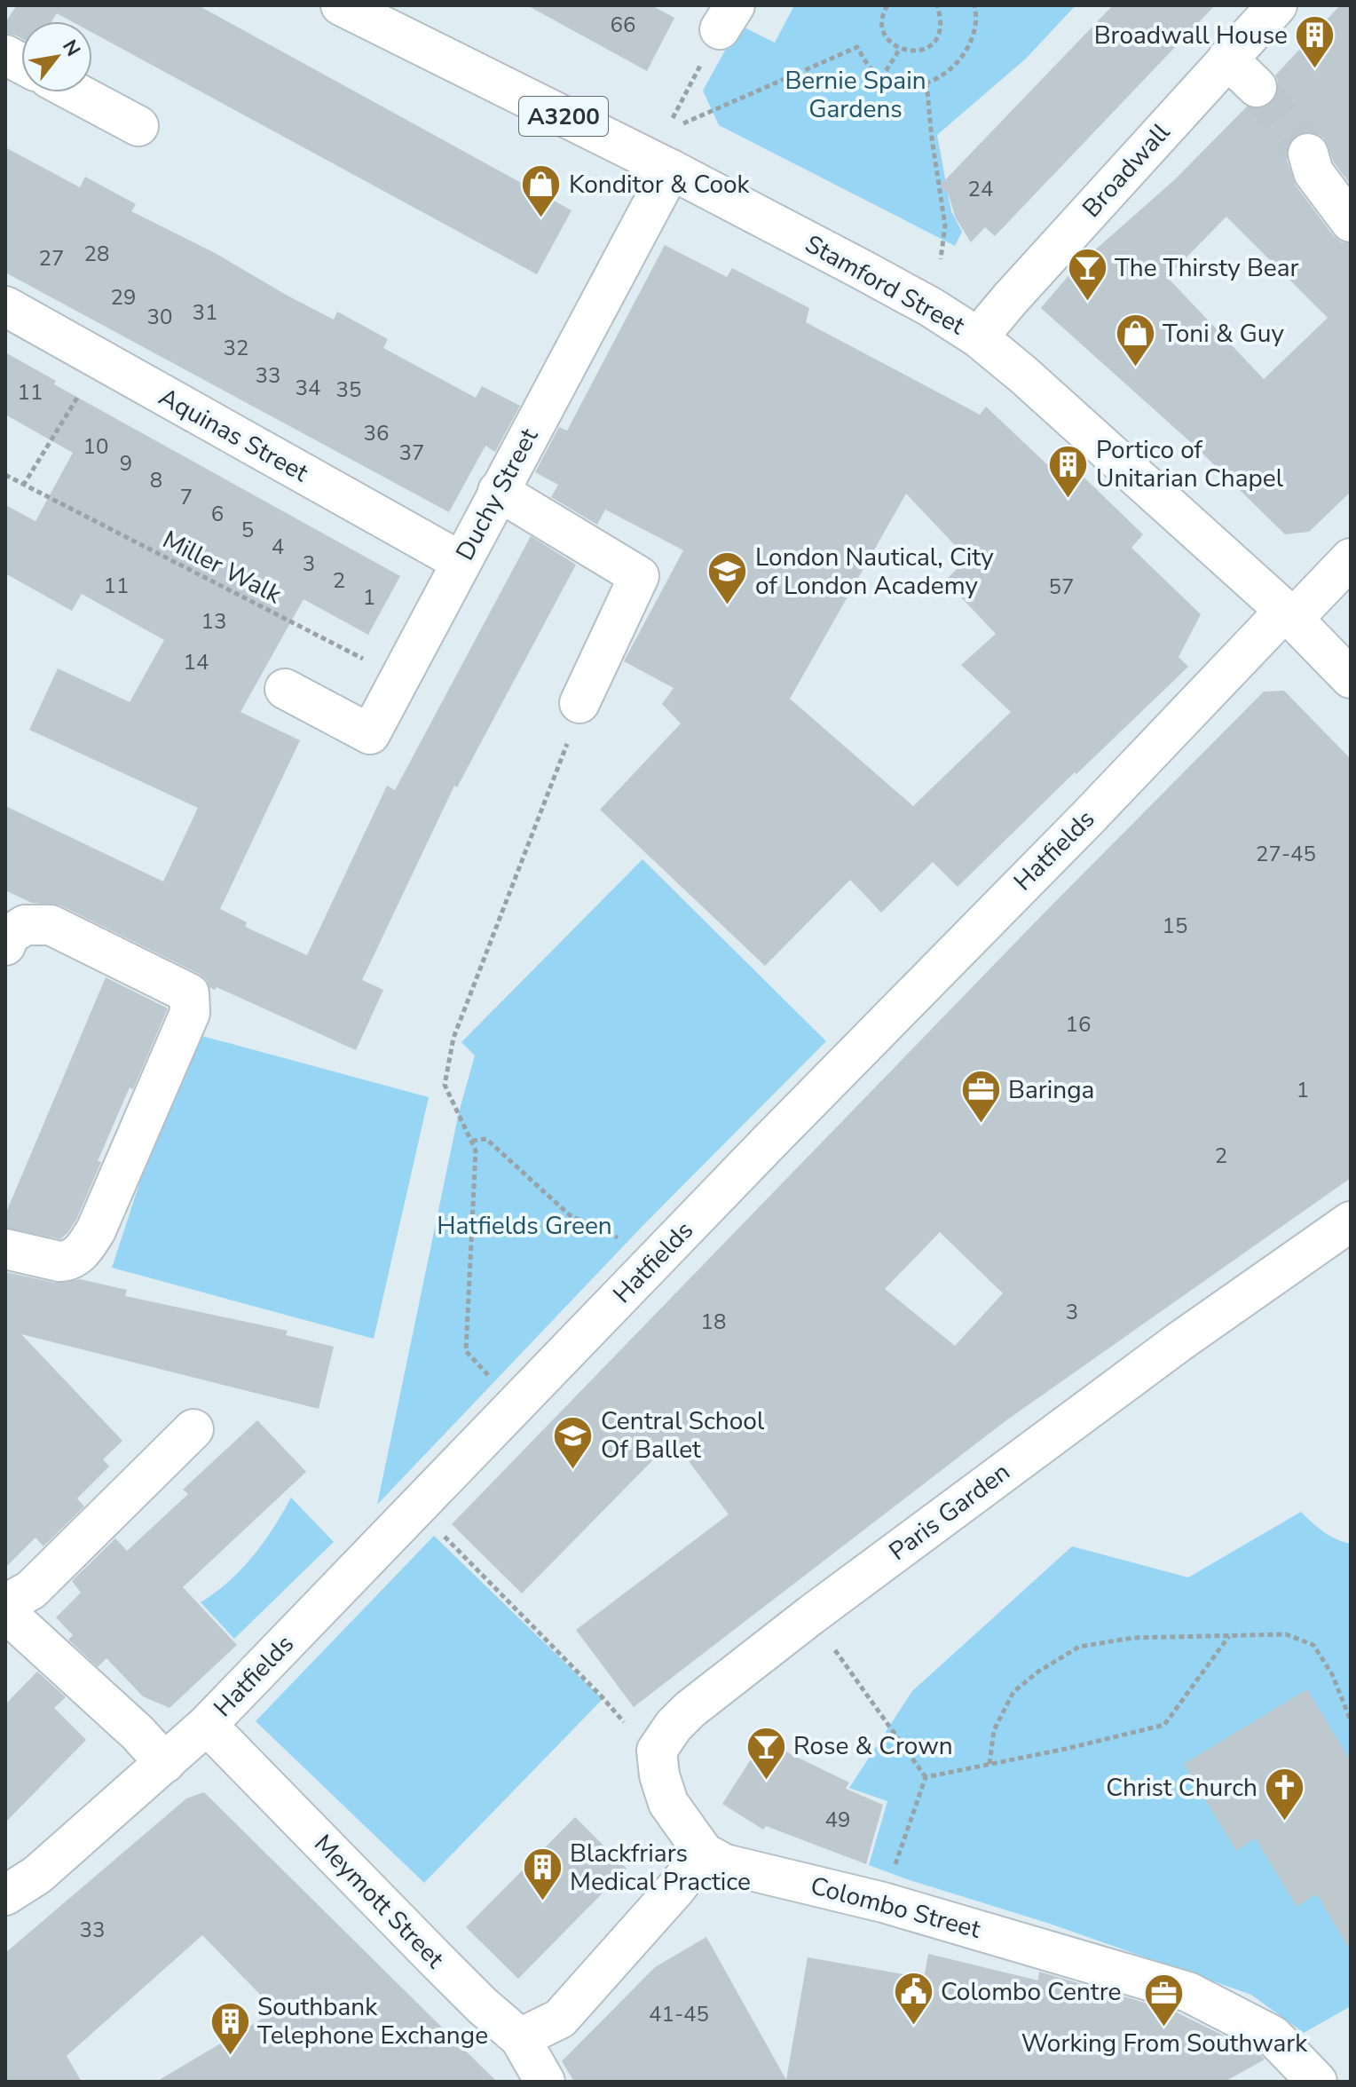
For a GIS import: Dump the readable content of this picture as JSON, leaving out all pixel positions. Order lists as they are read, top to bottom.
{
  "streets": {
    "street": [
      "A3200",
      "Broadwall",
      "Stamford Street",
      "Aquinas Street",
      "Duchy Street",
      "Hatfields",
      "Paris Garden",
      "Meymott Street",
      "Colombo Street"
    ],
    "path": ["Miller Walk"]
  },
  "crossings": [
    ["Broadwall", "Stamford Street"],
    ["Stamford Street", "Duchy Street"],
    ["Stamford Street", "Hatfields"],
    ["Aquinas Street", "Duchy Street"],
    ["Duchy Street", "Miller Walk"],
    ["Hatfields", "Meymott Street"]
  ],
  "parks": ["Bernie Spain Gardens", "Hatfields Green"],
  "places": {
    "building": [
      "Broadwall House",
      "Portico of Unitarian Chapel",
      "Blackfriars Medical Practice",
      "Southbank Telephone Exchange"
    ],
    "shop": ["Konditor & Cook", "Toni & Guy"],
    "bar": ["The Thirsty Bear", "Rose & Crown"],
    "school or university": ["London Nautical, City of London Academy", "Central School Of Ballet"],
    "office": ["Baringa", "Working From Southwark"],
    "church": ["Christ Church"],
    "public building": ["Colombo Centre"]
  },
  "house_numbers": [
    "66",
    "24",
    "28",
    "27",
    "29",
    "31",
    "30",
    "32",
    "33",
    "34",
    "35",
    "11",
    "36",
    "10",
    "37",
    "9",
    "8",
    "7",
    "6",
    "5",
    "4",
    "3",
    "2",
    "11",
    "57",
    "1",
    "13",
    "14",
    "27-45",
    "15",
    "16",
    "1",
    "2",
    "3",
    "18",
    "49",
    "33",
    "41-45"
  ],
  "north": "top right"
}
